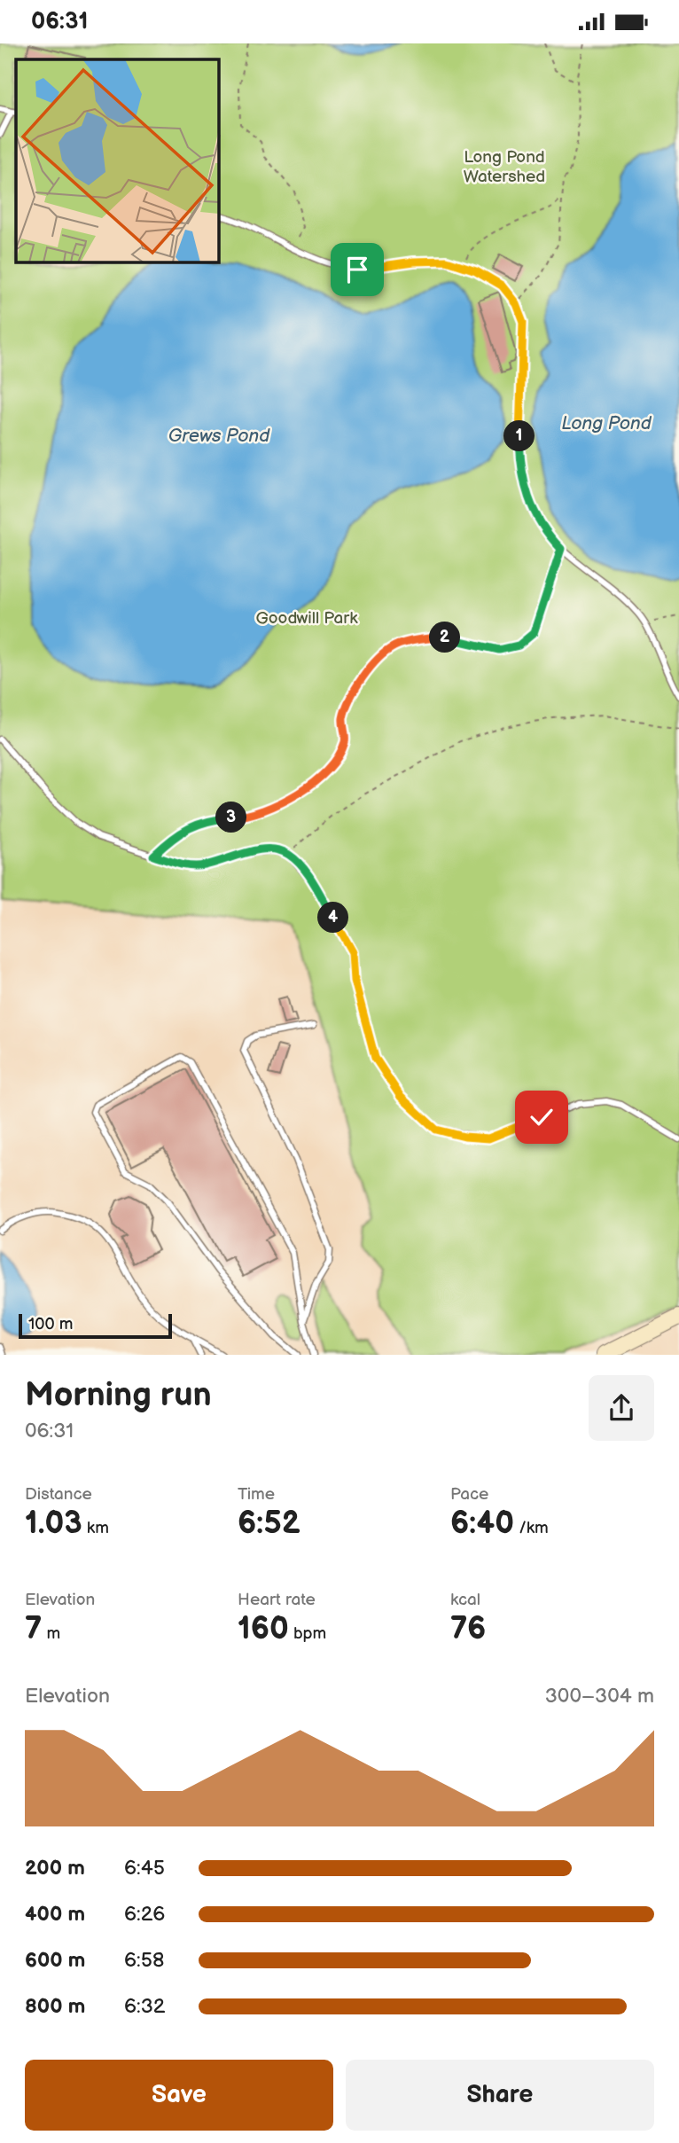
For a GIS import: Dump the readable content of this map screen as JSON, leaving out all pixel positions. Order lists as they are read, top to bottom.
{
  "water": ["Long Pond", "Grews Pond"],
  "parks": ["Long Pond Watershed", "Goodwill Park"],
  "scale_bar": "100 m",
  "page": {
    "status": "06:31",
    "pins": [
      "1",
      "2",
      "3",
      "4"
    ],
    "scale": "100 m",
    "heading": ["Morning run", "06:31"],
    "stats": [
      ["Distance", "1.03 km"],
      ["Time", "6:52"],
      ["Pace", "6:40 /km"],
      ["Elevation", "7 m"],
      ["Heart rate", "160 bpm"],
      ["kcal", "76"]
    ],
    "chart": ["Elevation", "300–304 m"],
    "list": [
      {
        "name": "200 m",
        "note": "6:45"
      },
      {
        "name": "400 m",
        "note": "6:26"
      },
      {
        "name": "600 m",
        "note": "6:58"
      },
      {
        "name": "800 m",
        "note": "6:32"
      }
    ],
    "buttons": ["Save", "Share"]
  }
}
